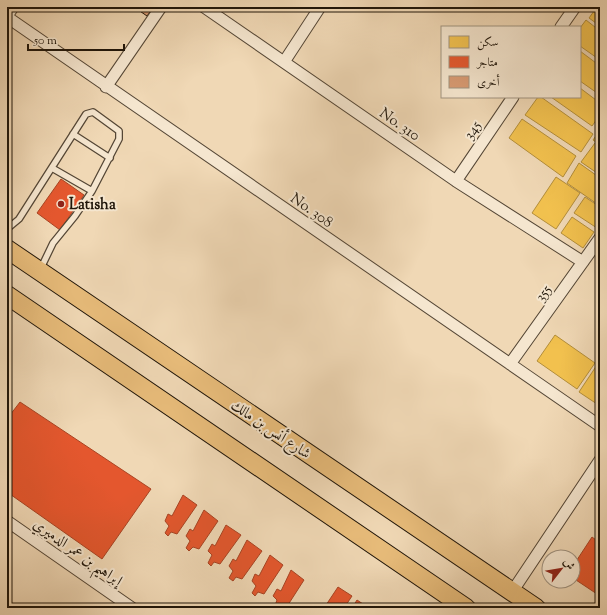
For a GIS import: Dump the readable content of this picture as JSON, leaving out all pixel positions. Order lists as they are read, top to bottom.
{
  "streets": {
    "main road": ["شارع أنس بن مالك"],
    "street": [
      "No. 310",
      "345",
      "No. 308",
      "355",
      "إبراهيم بن عمر الدميري"
    ]
  },
  "crossings": [
    ["No. 310", "345"],
    ["No. 310", "355"],
    ["No. 308", "355"]
  ],
  "places": ["Latisha"],
  "legend": ["سكن", "متاجر", "أخرى"],
  "scale_bar": "50 m",
  "north": "top right"
}
